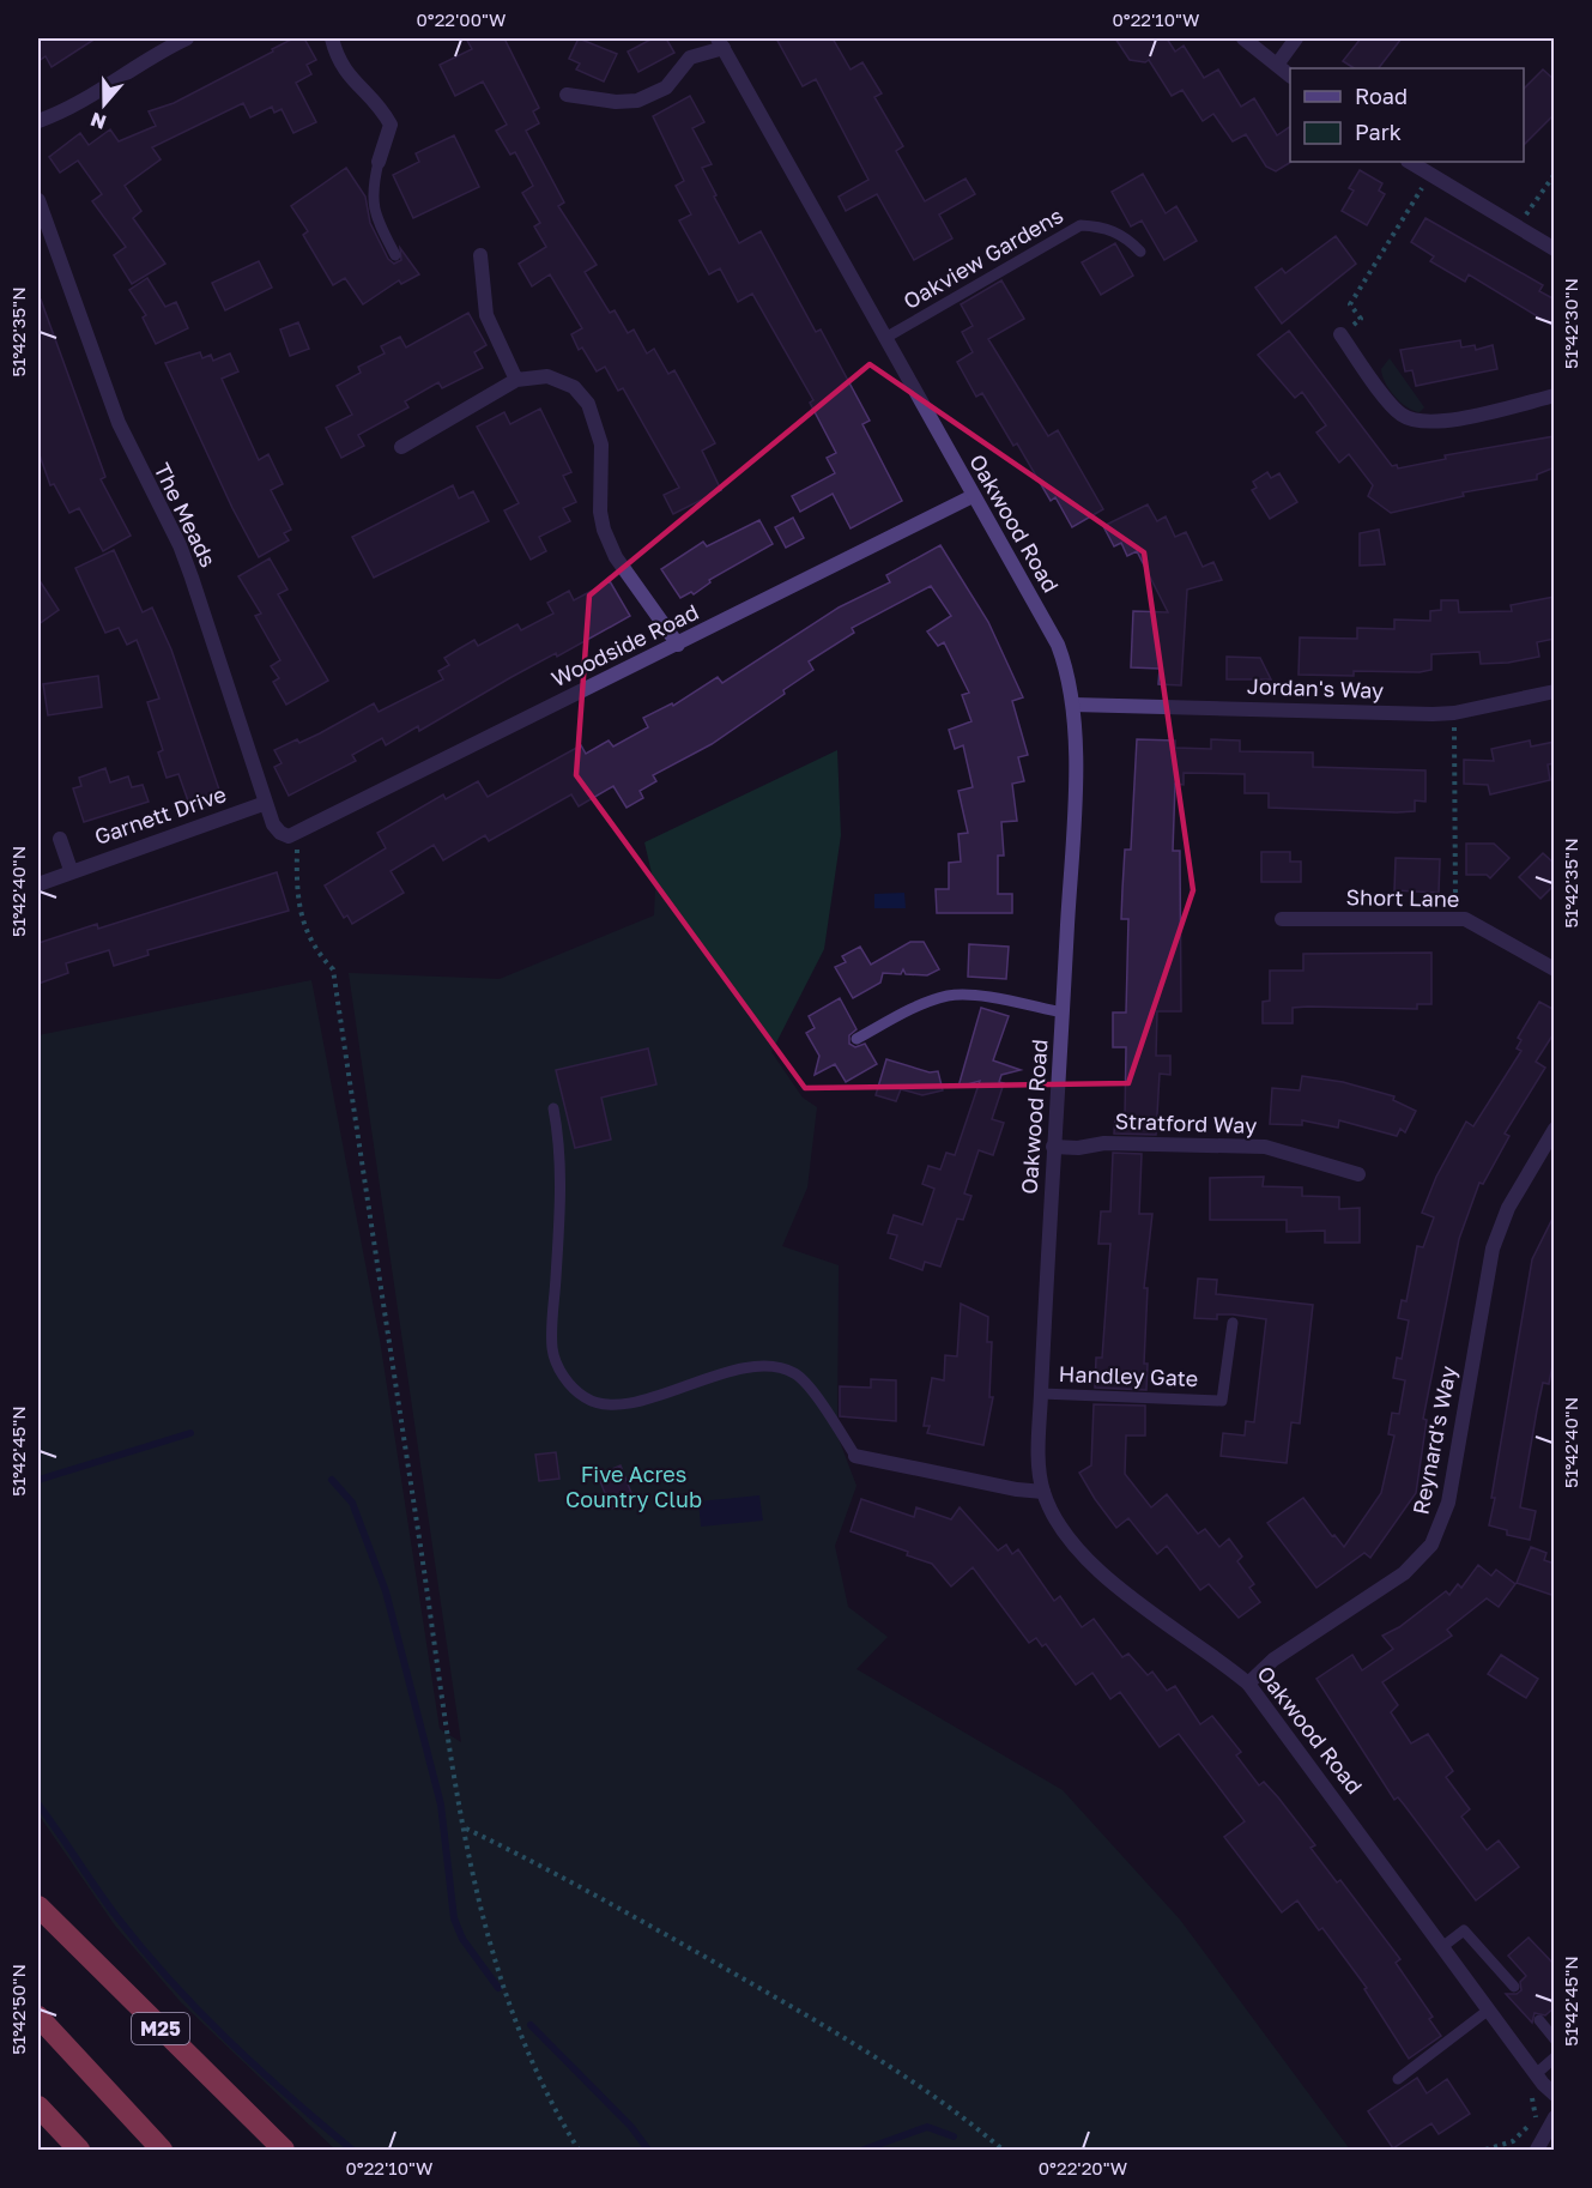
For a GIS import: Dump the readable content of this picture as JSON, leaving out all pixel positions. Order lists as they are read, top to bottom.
{
  "streets": {
    "highway": ["M25"],
    "street": [
      "The Meads",
      "Oakwood Road",
      "Woodside Road",
      "Jordan's Way",
      "Garnett Drive",
      "Short Lane",
      "Stratford Way",
      "Reynard's Way"
    ],
    "lane": ["Oakview Gardens", "Handley Gate"]
  },
  "crossings": [
    ["Oakview Gardens", "Oakwood Road"],
    ["The Meads", "Woodside Road"],
    ["The Meads", "Garnett Drive"],
    ["Oakwood Road", "Woodside Road"],
    ["Oakwood Road", "Jordan's Way"],
    ["Oakwood Road", "Stratford Way"],
    ["Oakwood Road", "Handley Gate"],
    ["Oakwood Road", "Reynard's Way"]
  ],
  "parks": ["Five Acres Country Club"],
  "legend": ["Road", "Park"],
  "north": "bottom",
  "coordinates": [
    "0°22'00\"W",
    "0°22'10\"W",
    "51°42'30\"N",
    "51°42'35\"N",
    "51°42'40\"N",
    "51°42'45\"N",
    "51°42'50\"N",
    "0°22'20\"W"
  ]
}
